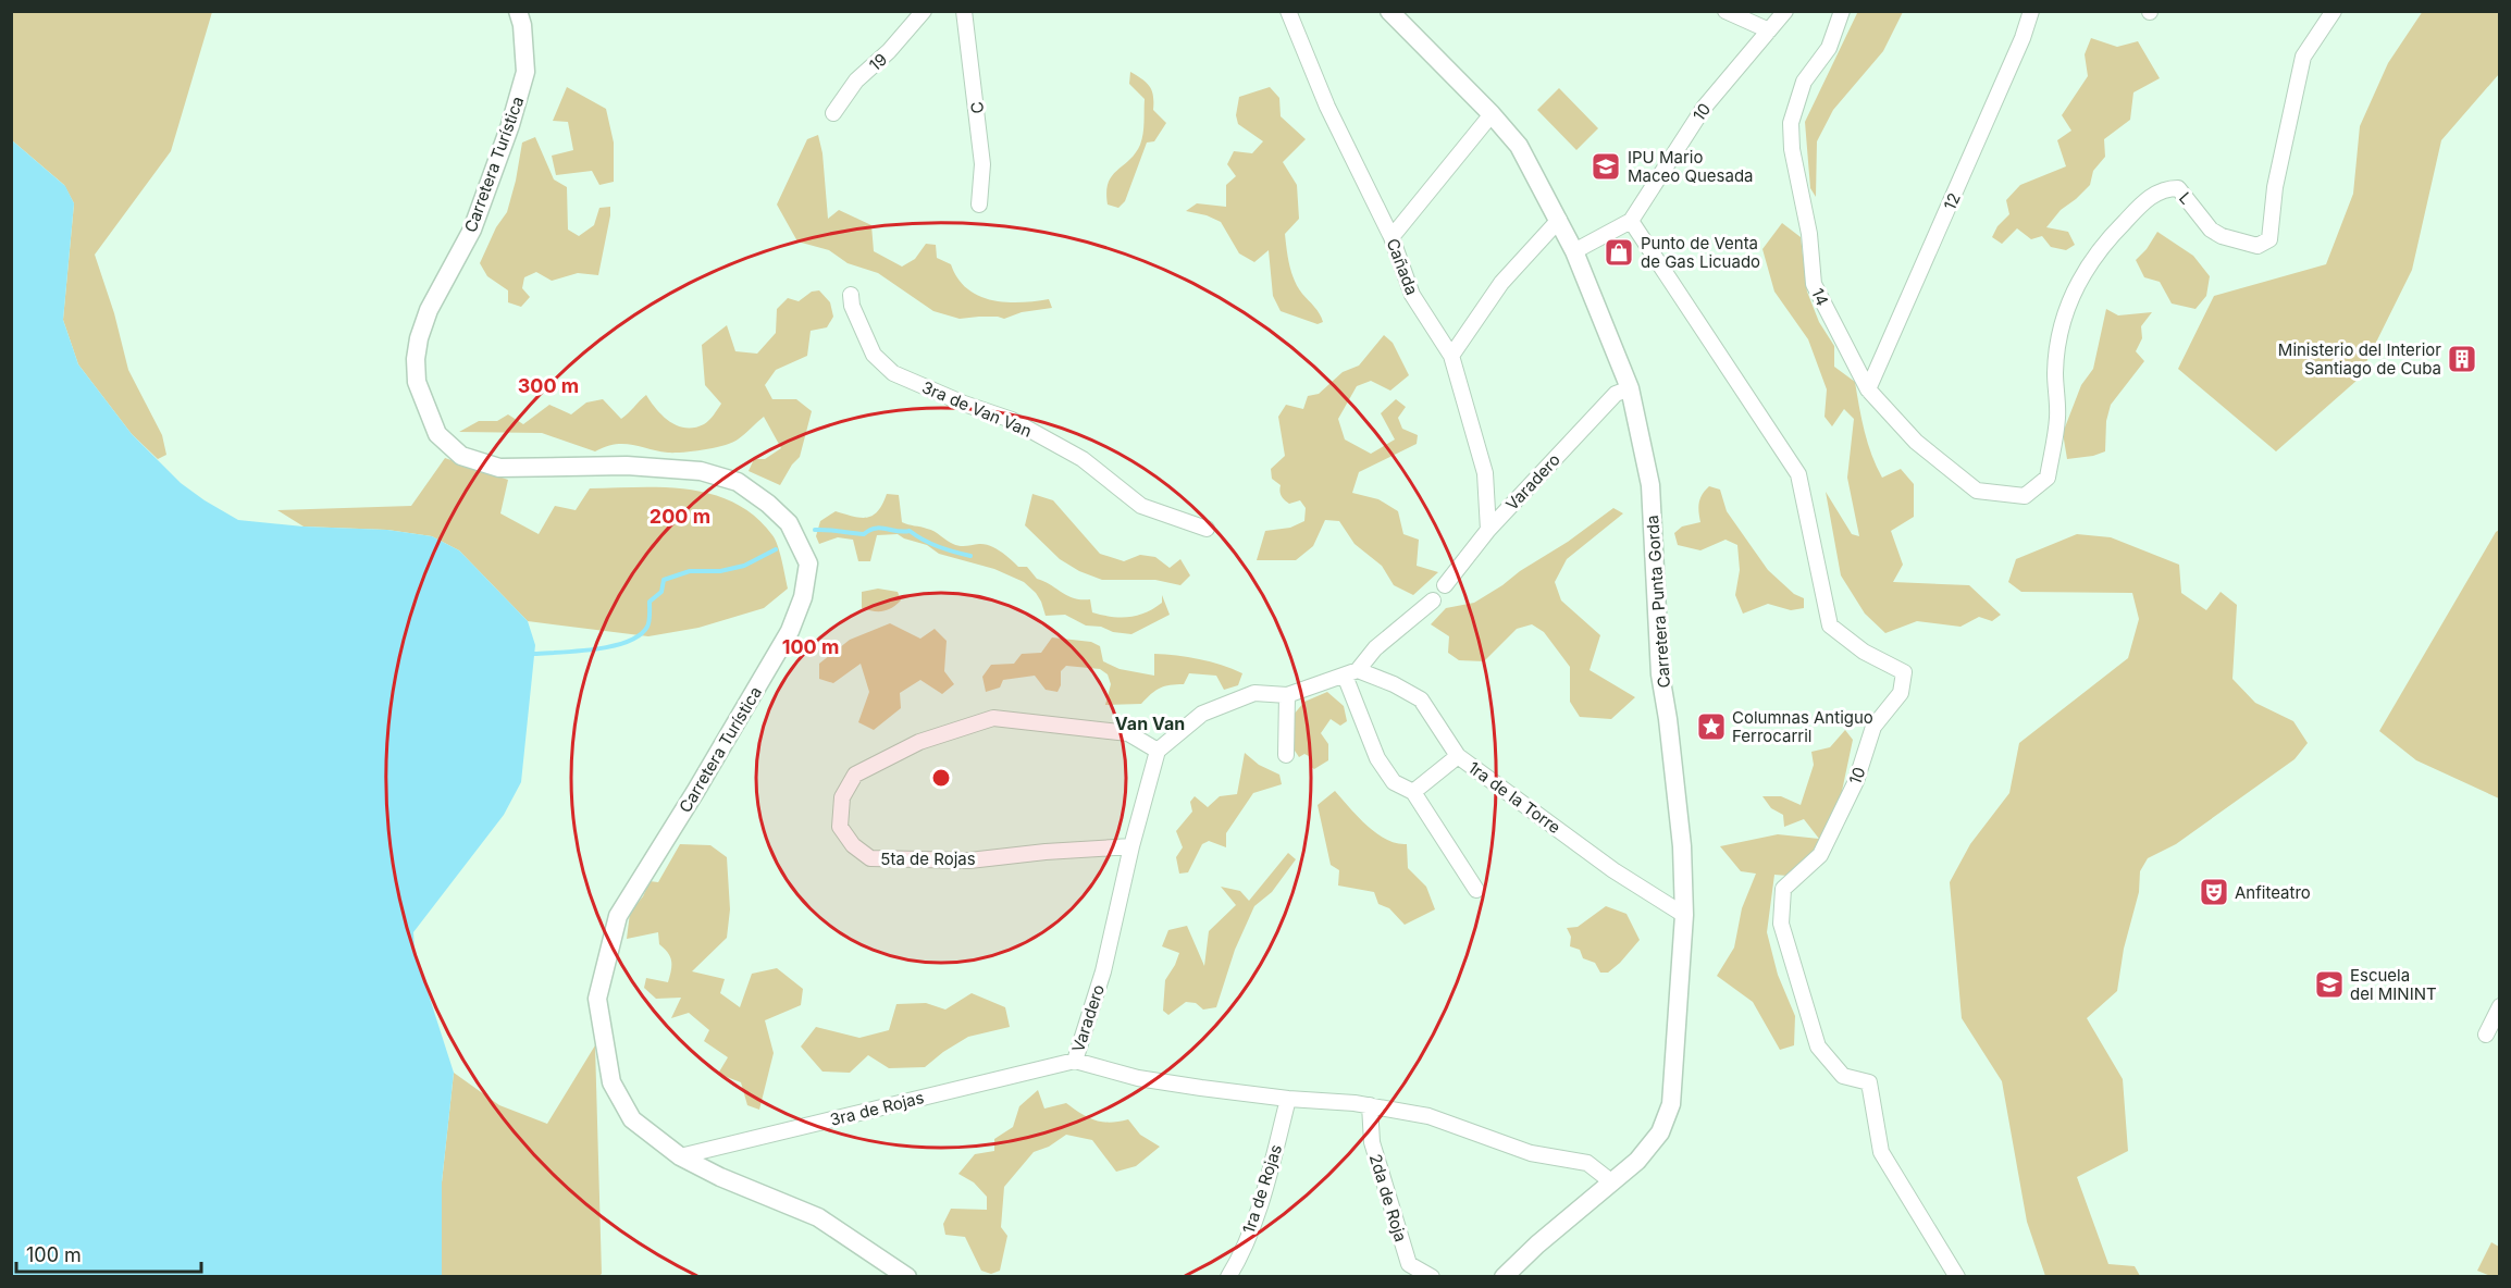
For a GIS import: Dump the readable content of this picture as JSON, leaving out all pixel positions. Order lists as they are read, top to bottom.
{
  "streets": {
    "main road": ["Carretera Turística", "Carretera Punta Gorda"],
    "street": [
      "19",
      "C",
      "10",
      "L",
      "12",
      "Cañada",
      "14",
      "3ra de Van Van",
      "Varadero",
      "1ra de la Torre",
      "5ta de Rojas",
      "3ra de Rojas",
      "1ra de Rojas",
      "2da de Roja"
    ]
  },
  "crossings": [
    ["10", "Carretera Punta Gorda"],
    ["Carretera Turística", "3ra de Rojas"],
    ["L", "14"],
    ["12", "14"],
    ["Cañada", "Varadero"],
    ["Varadero", "Carretera Punta Gorda"],
    ["Varadero", "5ta de Rojas"],
    ["Varadero", "3ra de Rojas"],
    ["Varadero", "1ra de Rojas"],
    ["Varadero", "2da de Roja"],
    ["Carretera Punta Gorda", "1ra de la Torre"]
  ],
  "districts": ["Van Van"],
  "places": {
    "school or university": ["IPU Mario Maceo Quesada", "Escuela del MININT"],
    "shop": ["Punto de Venta de Gas Licuado"],
    "building": ["Ministerio del Interior Santiago de Cuba"],
    "place": ["Columnas Antiguo Ferrocarril"],
    "theatre": ["Anfiteatro"]
  },
  "scale_bar": "100 m",
  "rings": ["300 m", "200 m", "100 m"]
}
